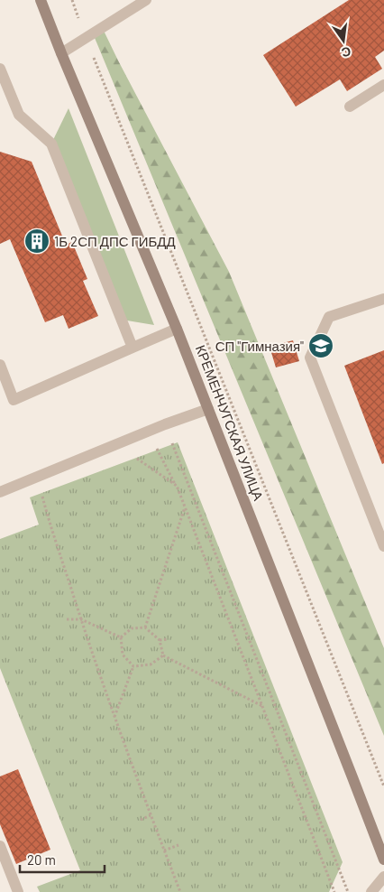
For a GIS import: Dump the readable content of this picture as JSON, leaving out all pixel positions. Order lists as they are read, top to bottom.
{
  "streets": {
    "street": ["КРЕМЕНЧУГСКАЯ УЛИЦА"]
  },
  "places": {
    "building": ["1Б 2СП ДПС ГИБДД"],
    "school or university": ["СП \"Гимназия\""]
  },
  "scale_bar": "20 m",
  "north": "bottom"
}
